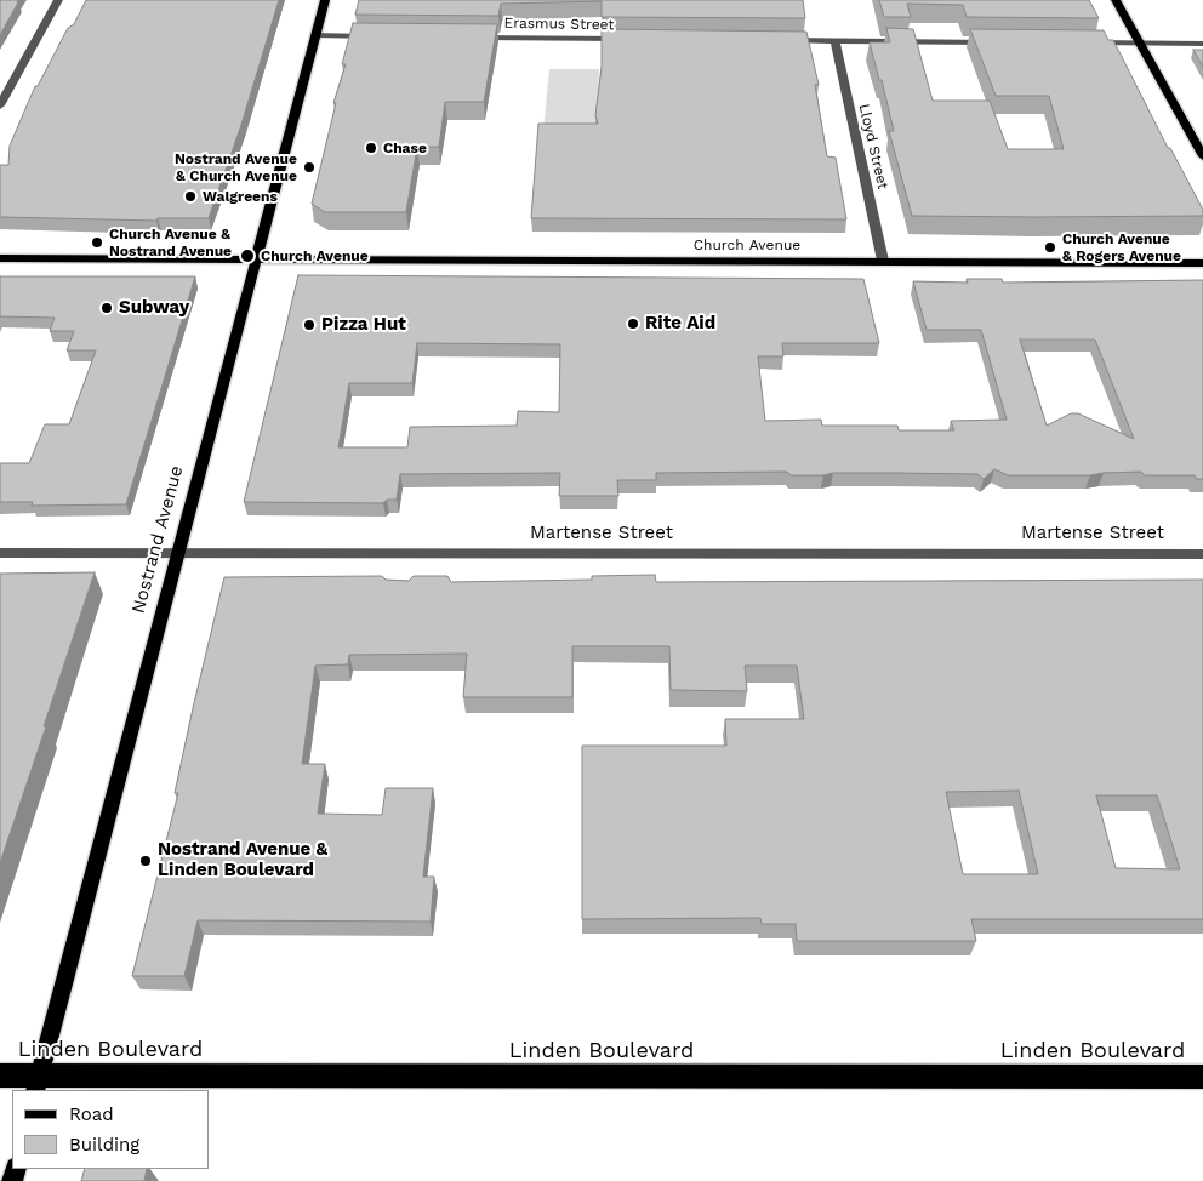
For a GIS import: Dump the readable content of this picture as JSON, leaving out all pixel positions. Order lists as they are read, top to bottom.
{
  "streets": {
    "highway": ["Linden Boulevard"],
    "main road": ["Church Avenue", "Nostrand Avenue"],
    "street": ["Erasmus Street", "Lloyd Street", "Martense Street"]
  },
  "crossings": [
    ["Lloyd Street", "Church Avenue"],
    ["Church Avenue", "Nostrand Avenue"],
    ["Martense Street", "Nostrand Avenue"],
    ["Nostrand Avenue", "Linden Boulevard"]
  ],
  "places": [
    "Chase",
    "Nostrand Avenue & Church Avenue",
    "Walgreens",
    "Church Avenue & Nostrand Avenue",
    "Church Avenue & Rogers Avenue",
    "Church Avenue",
    "Subway",
    "Rite Aid",
    "Pizza Hut",
    "Nostrand Avenue & Linden Boulevard"
  ],
  "legend": ["Road", "Building"]
}
